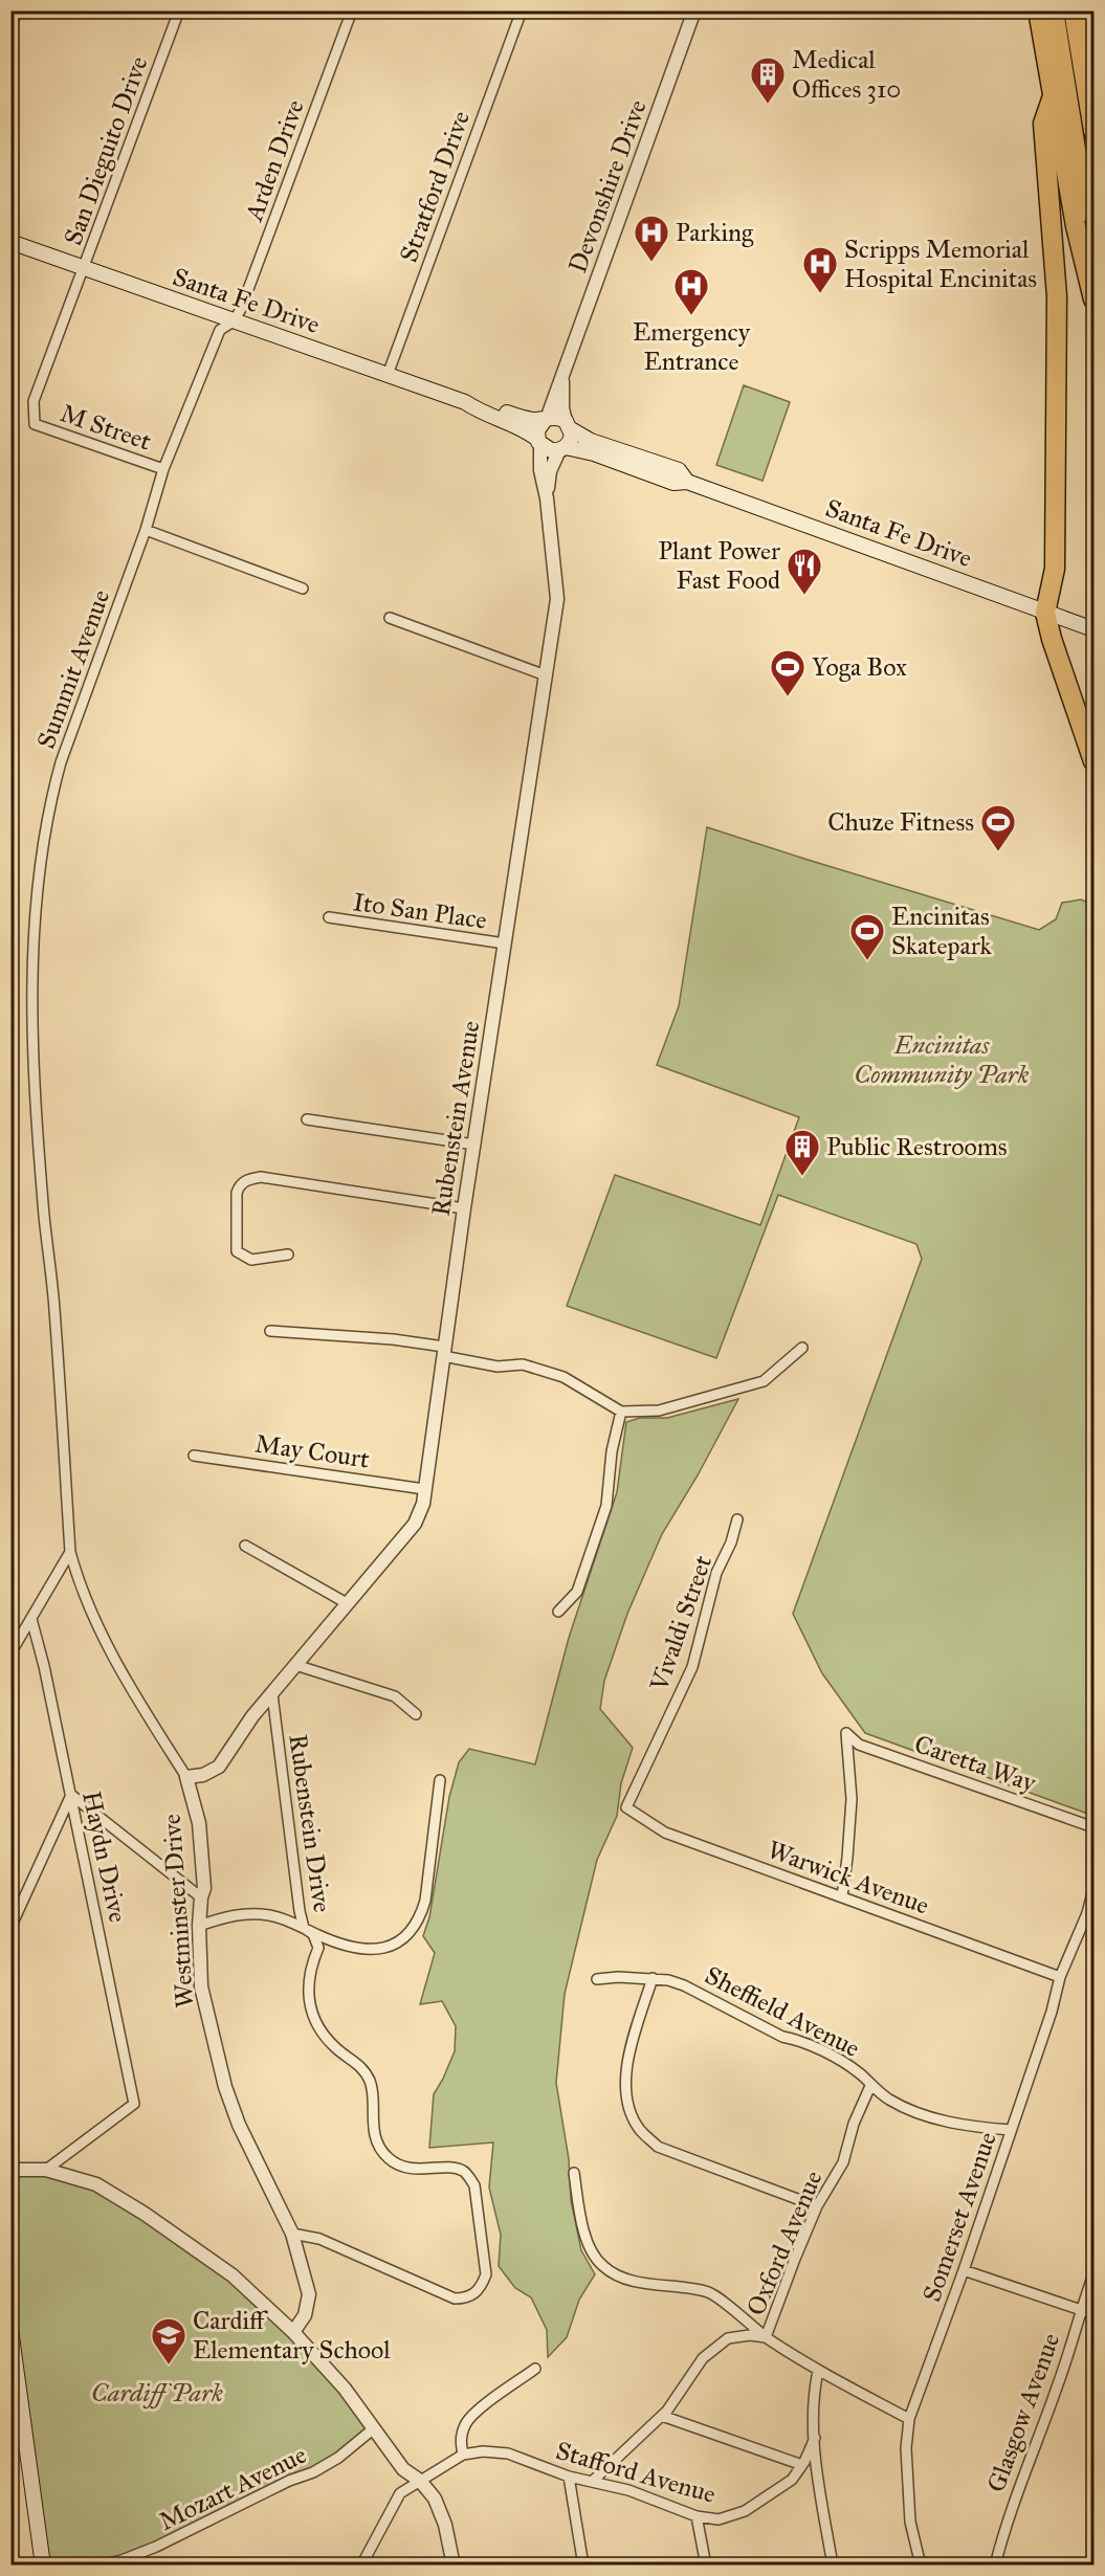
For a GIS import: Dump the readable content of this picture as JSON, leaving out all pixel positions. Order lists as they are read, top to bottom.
{
  "streets": {
    "main road": ["Santa Fe Drive"],
    "street": [
      "San Dieguito Drive",
      "Arden Drive",
      "Stratford Drive",
      "Devonshire Drive",
      "M Street",
      "Summit Avenue",
      "Ito San Place",
      "Rubenstein Avenue",
      "May Court",
      "Vivaldi Street",
      "Caretta Way",
      "Rubenstein Drive",
      "Haydn Drive",
      "Warwick Avenue",
      "Westminster Drive",
      "Sheffield Avenue",
      "Somerset Avenue",
      "Oxford Avenue",
      "Glasgow Avenue",
      "Stafford Avenue",
      "Mozart Avenue"
    ]
  },
  "crossings": [
    ["San Dieguito Drive", "Santa Fe Drive"],
    ["San Dieguito Drive", "M Street"],
    ["Arden Drive", "Santa Fe Drive"],
    ["Arden Drive", "Summit Avenue"],
    ["Stratford Drive", "Santa Fe Drive"],
    ["Devonshire Drive", "Santa Fe Drive"],
    ["Devonshire Drive", "Rubenstein Avenue"],
    ["Santa Fe Drive", "Summit Avenue"],
    ["Santa Fe Drive", "Rubenstein Avenue"],
    ["M Street", "Summit Avenue"],
    ["Summit Avenue", "Westminster Drive"],
    ["Ito San Place", "Rubenstein Avenue"],
    ["Rubenstein Avenue", "May Court"],
    ["Rubenstein Avenue", "Rubenstein Drive"],
    ["Rubenstein Avenue", "Westminster Drive"],
    ["Vivaldi Street", "Warwick Avenue"],
    ["Caretta Way", "Warwick Avenue"],
    ["Rubenstein Drive", "Westminster Drive"],
    ["Warwick Avenue", "Somerset Avenue"],
    ["Sheffield Avenue", "Somerset Avenue"],
    ["Sheffield Avenue", "Oxford Avenue"],
    ["Oxford Avenue", "Stafford Avenue"]
  ],
  "parks": ["Encinitas Community Park", "Cardiff Park"],
  "places": {
    "building": ["Medical Offices 310", "Public Restrooms"],
    "hospital": ["Parking", "Scripps Memorial Hospital Encinitas", "Emergency Entrance"],
    "restaurant": ["Plant Power Fast Food"],
    "sports": ["Yoga Box", "Chuze Fitness", "Encinitas Skatepark"],
    "school or university": ["Cardiff Elementary School"]
  }
}
